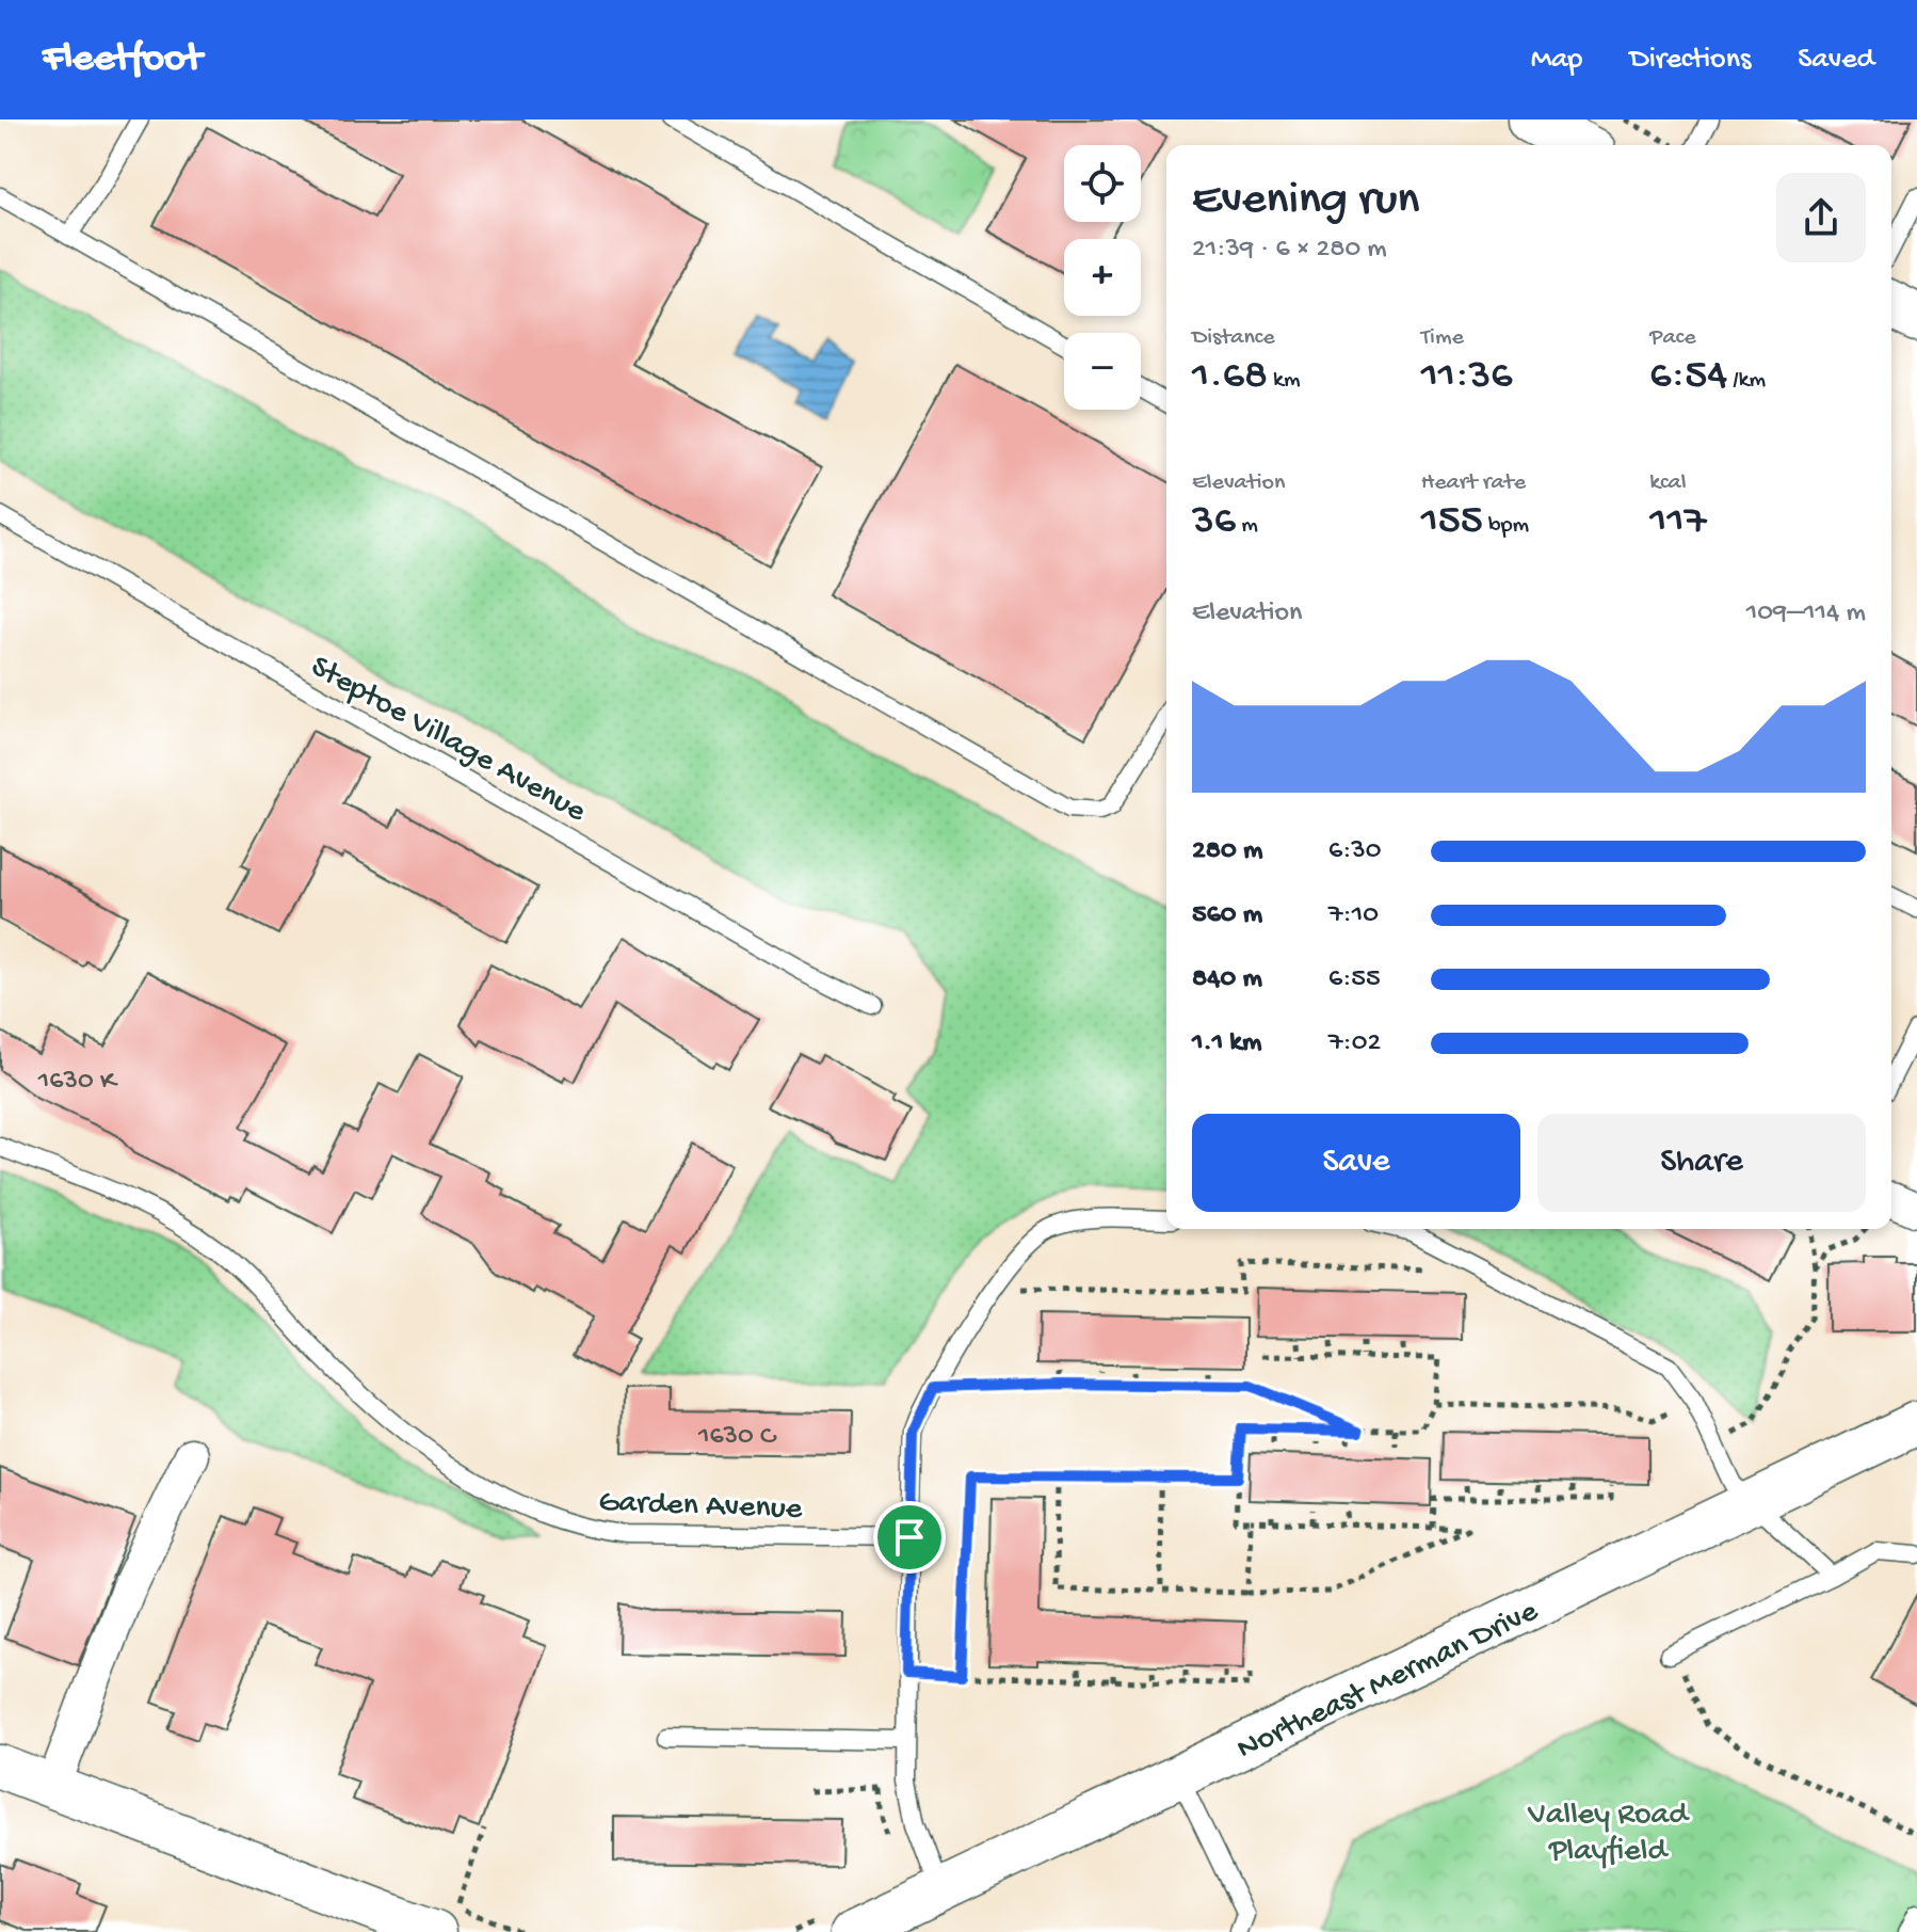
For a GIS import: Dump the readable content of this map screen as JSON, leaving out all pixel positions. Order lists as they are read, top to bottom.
{
  "streets": {
    "street": ["Northeast Merman Drive"],
    "lane": ["Steptoe Village Avenue", "Garden Avenue"]
  },
  "parks": ["Valley Road Playfield"],
  "house_numbers": ["1630 K", "1630 C"],
  "page": {
    "header": "Fleetfoot",
    "nav": ["Map", "Directions", "Saved"],
    "map_buttons": ["+", "−"],
    "heading": ["Evening run", "21:39 · 6 × 280 m"],
    "stats": [
      ["Distance", "1.68 km"],
      ["Time", "11:36"],
      ["Pace", "6:54 /km"],
      ["Elevation", "36 m"],
      ["Heart rate", "155 bpm"],
      ["kcal", "117"]
    ],
    "chart": ["Elevation", "109–114 m"],
    "list": [
      {
        "name": "280 m",
        "note": "6:30"
      },
      {
        "name": "560 m",
        "note": "7:10"
      },
      {
        "name": "840 m",
        "note": "6:55"
      },
      {
        "name": "1.1 km",
        "note": "7:02"
      }
    ],
    "buttons": ["Save", "Share"]
  }
}
